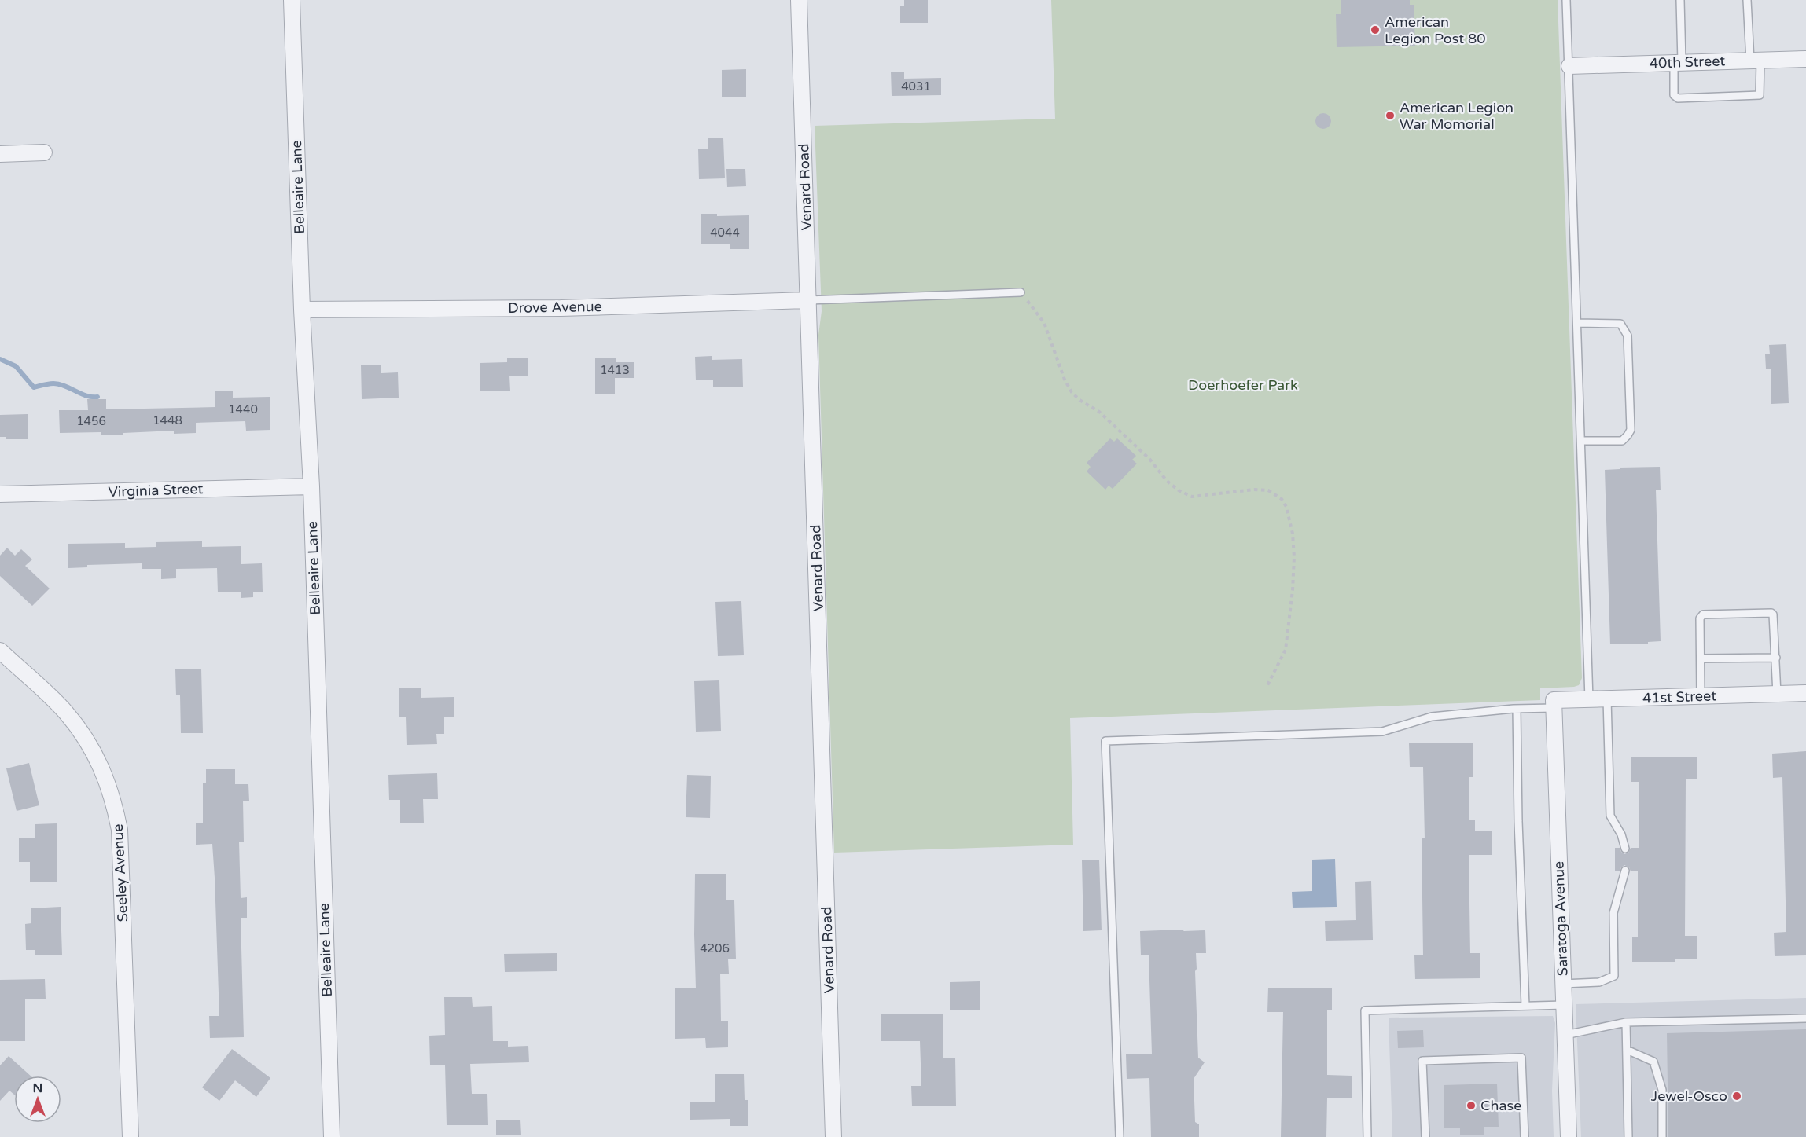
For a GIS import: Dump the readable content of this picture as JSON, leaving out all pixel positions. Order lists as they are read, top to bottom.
{
  "streets": {
    "street": [
      "40th Street",
      "Belleaire Lane",
      "Venard Road",
      "Drove Avenue",
      "Virginia Street",
      "41st Street",
      "Seeley Avenue",
      "Saratoga Avenue"
    ]
  },
  "crossings": [
    ["Belleaire Lane", "Drove Avenue"],
    ["Belleaire Lane", "Virginia Street"],
    ["Venard Road", "Drove Avenue"],
    ["41st Street", "Saratoga Avenue"]
  ],
  "parks": ["Doerhoefer Park"],
  "places": [
    "American Legion Post 80",
    "American Legion War Momorial",
    "Jewel-Osco",
    "Chase"
  ],
  "house_numbers": [
    "4031",
    "4044",
    "1413",
    "1440",
    "1448",
    "1456",
    "4206"
  ],
  "north": "top"
}
